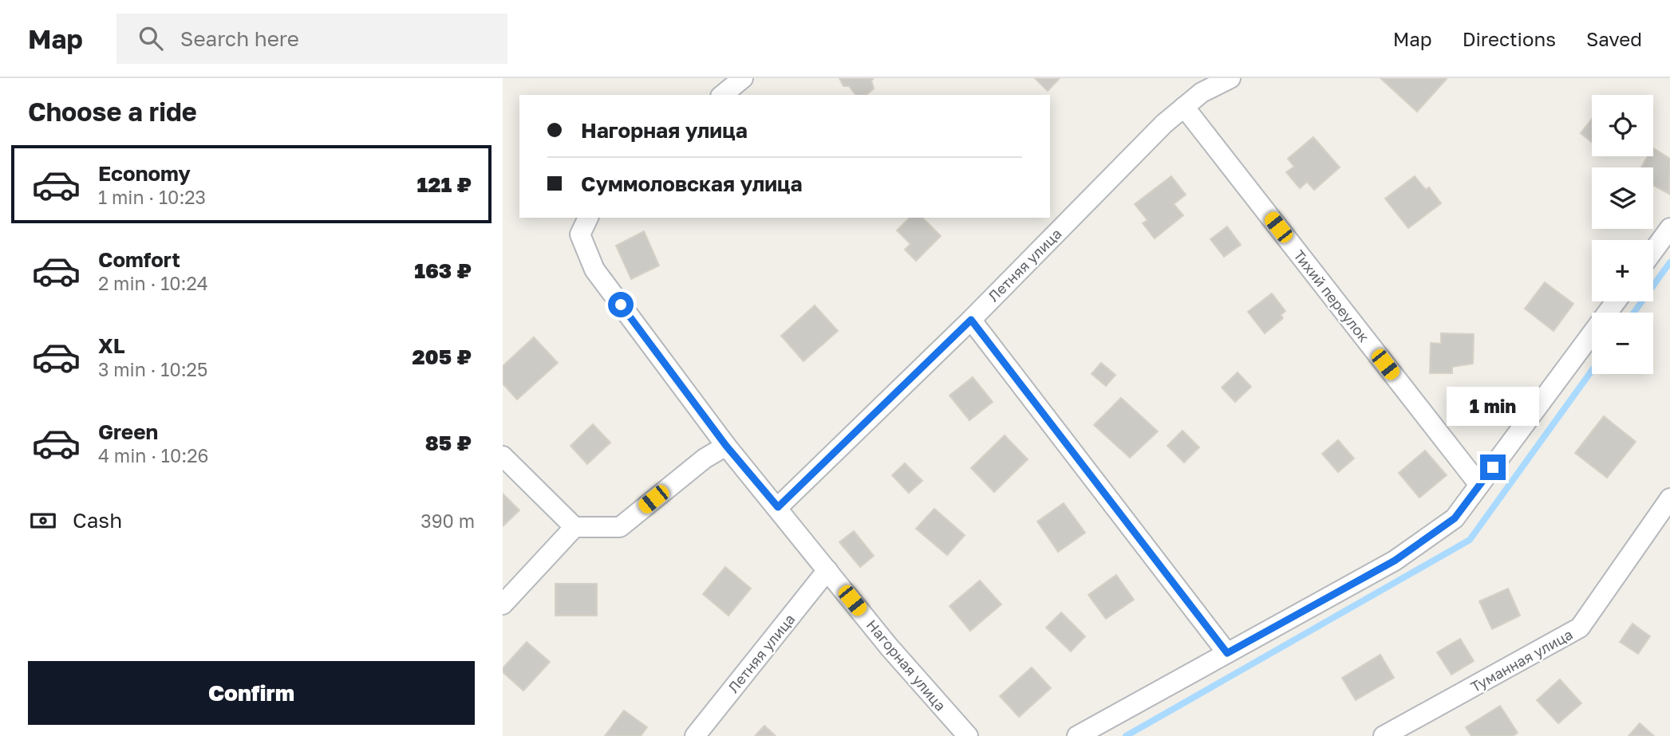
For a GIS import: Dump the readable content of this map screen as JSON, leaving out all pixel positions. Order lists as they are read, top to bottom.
{
  "streets": {
    "street": [
      "Летняя улица",
      "Тихий переулок",
      "Туманная улица",
      "Нагорная улица"
    ]
  },
  "crossings": [
    ["Летняя улица", "Тихий переулок"],
    ["Летняя улица", "Нагорная улица"]
  ],
  "page": {
    "header": "Map",
    "search": "Search here",
    "nav": ["Map", "Directions", "Saved"],
    "heading": "Choose a ride",
    "map_buttons": ["+", "−"],
    "banner": ["Нагорная улица", "Суммоловская улица"],
    "list": [
      {
        "name": "Economy",
        "note": "1 min · 10:23",
        "value": "121 ₽"
      },
      {
        "name": "Comfort",
        "note": "2 min · 10:24",
        "value": "163 ₽"
      },
      {
        "name": "XL",
        "note": "3 min · 10:25",
        "value": "205 ₽"
      },
      {
        "name": "Green",
        "note": "4 min · 10:26",
        "value": "85 ₽"
      }
    ],
    "bubble": "1 min",
    "pay": ["Cash", "390 m"],
    "buttons": "Confirm"
  }
}
